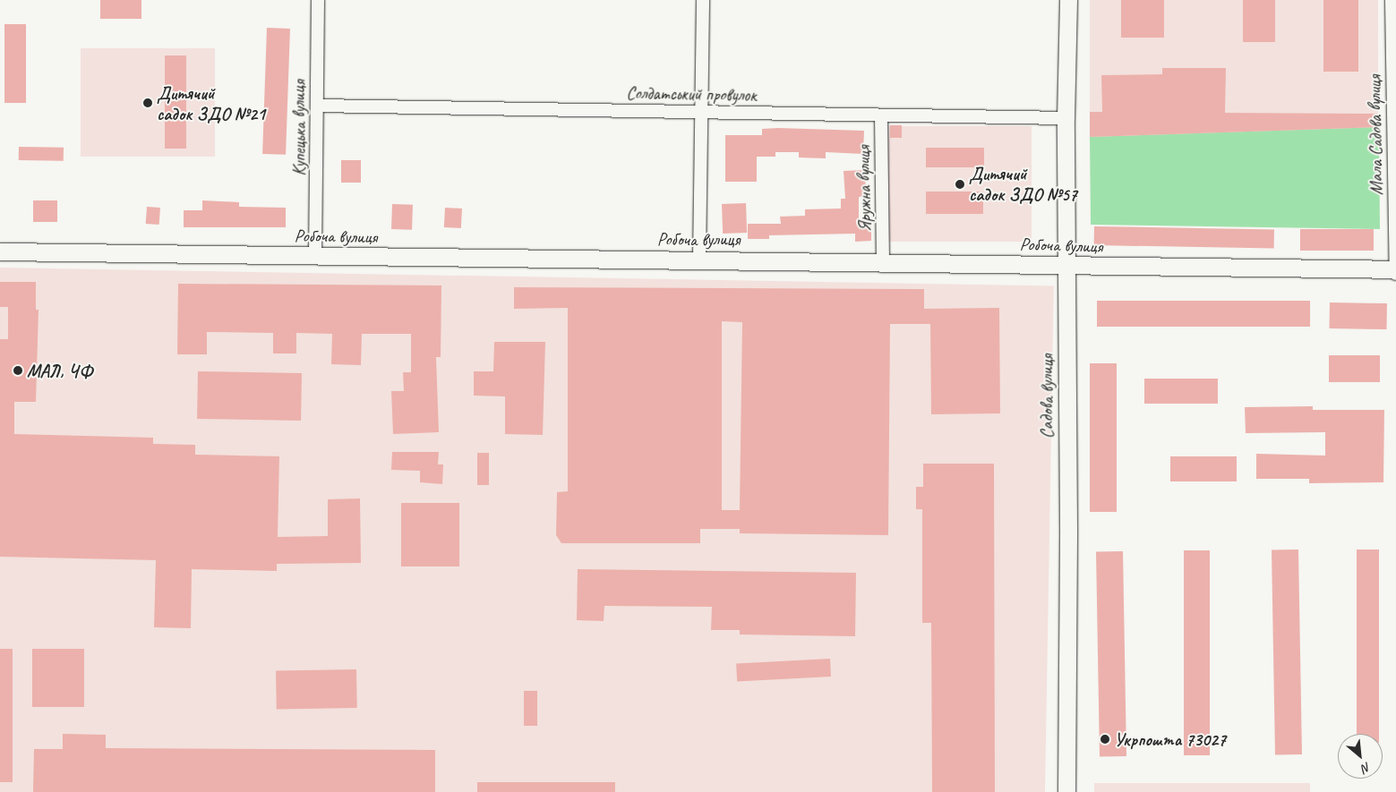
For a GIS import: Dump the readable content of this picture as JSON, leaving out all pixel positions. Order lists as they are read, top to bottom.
{
  "streets": {
    "street": [
      "Солдатський провулок",
      "Купецька вулиця",
      "Мала Садова вулиця",
      "Яружна вулиця",
      "Робоча вулиця",
      "Садова вулиця"
    ]
  },
  "crossings": [
    ["Солдатський провулок", "Купецька вулиця"],
    ["Солдатський провулок", "Яружна вулиця"],
    ["Солдатський провулок", "Садова вулиця"],
    ["Купецька вулиця", "Робоча вулиця"],
    ["Мала Садова вулиця", "Робоча вулиця"],
    ["Яружна вулиця", "Робоча вулиця"],
    ["Робоча вулиця", "Садова вулиця"]
  ],
  "places": [
    "Дитячий садок ЗДО №21",
    "Дитячий садок ЗДО №57",
    "МАЛ, ЧФ",
    "Укрпошта 73027"
  ],
  "north": "bottom right"
}
